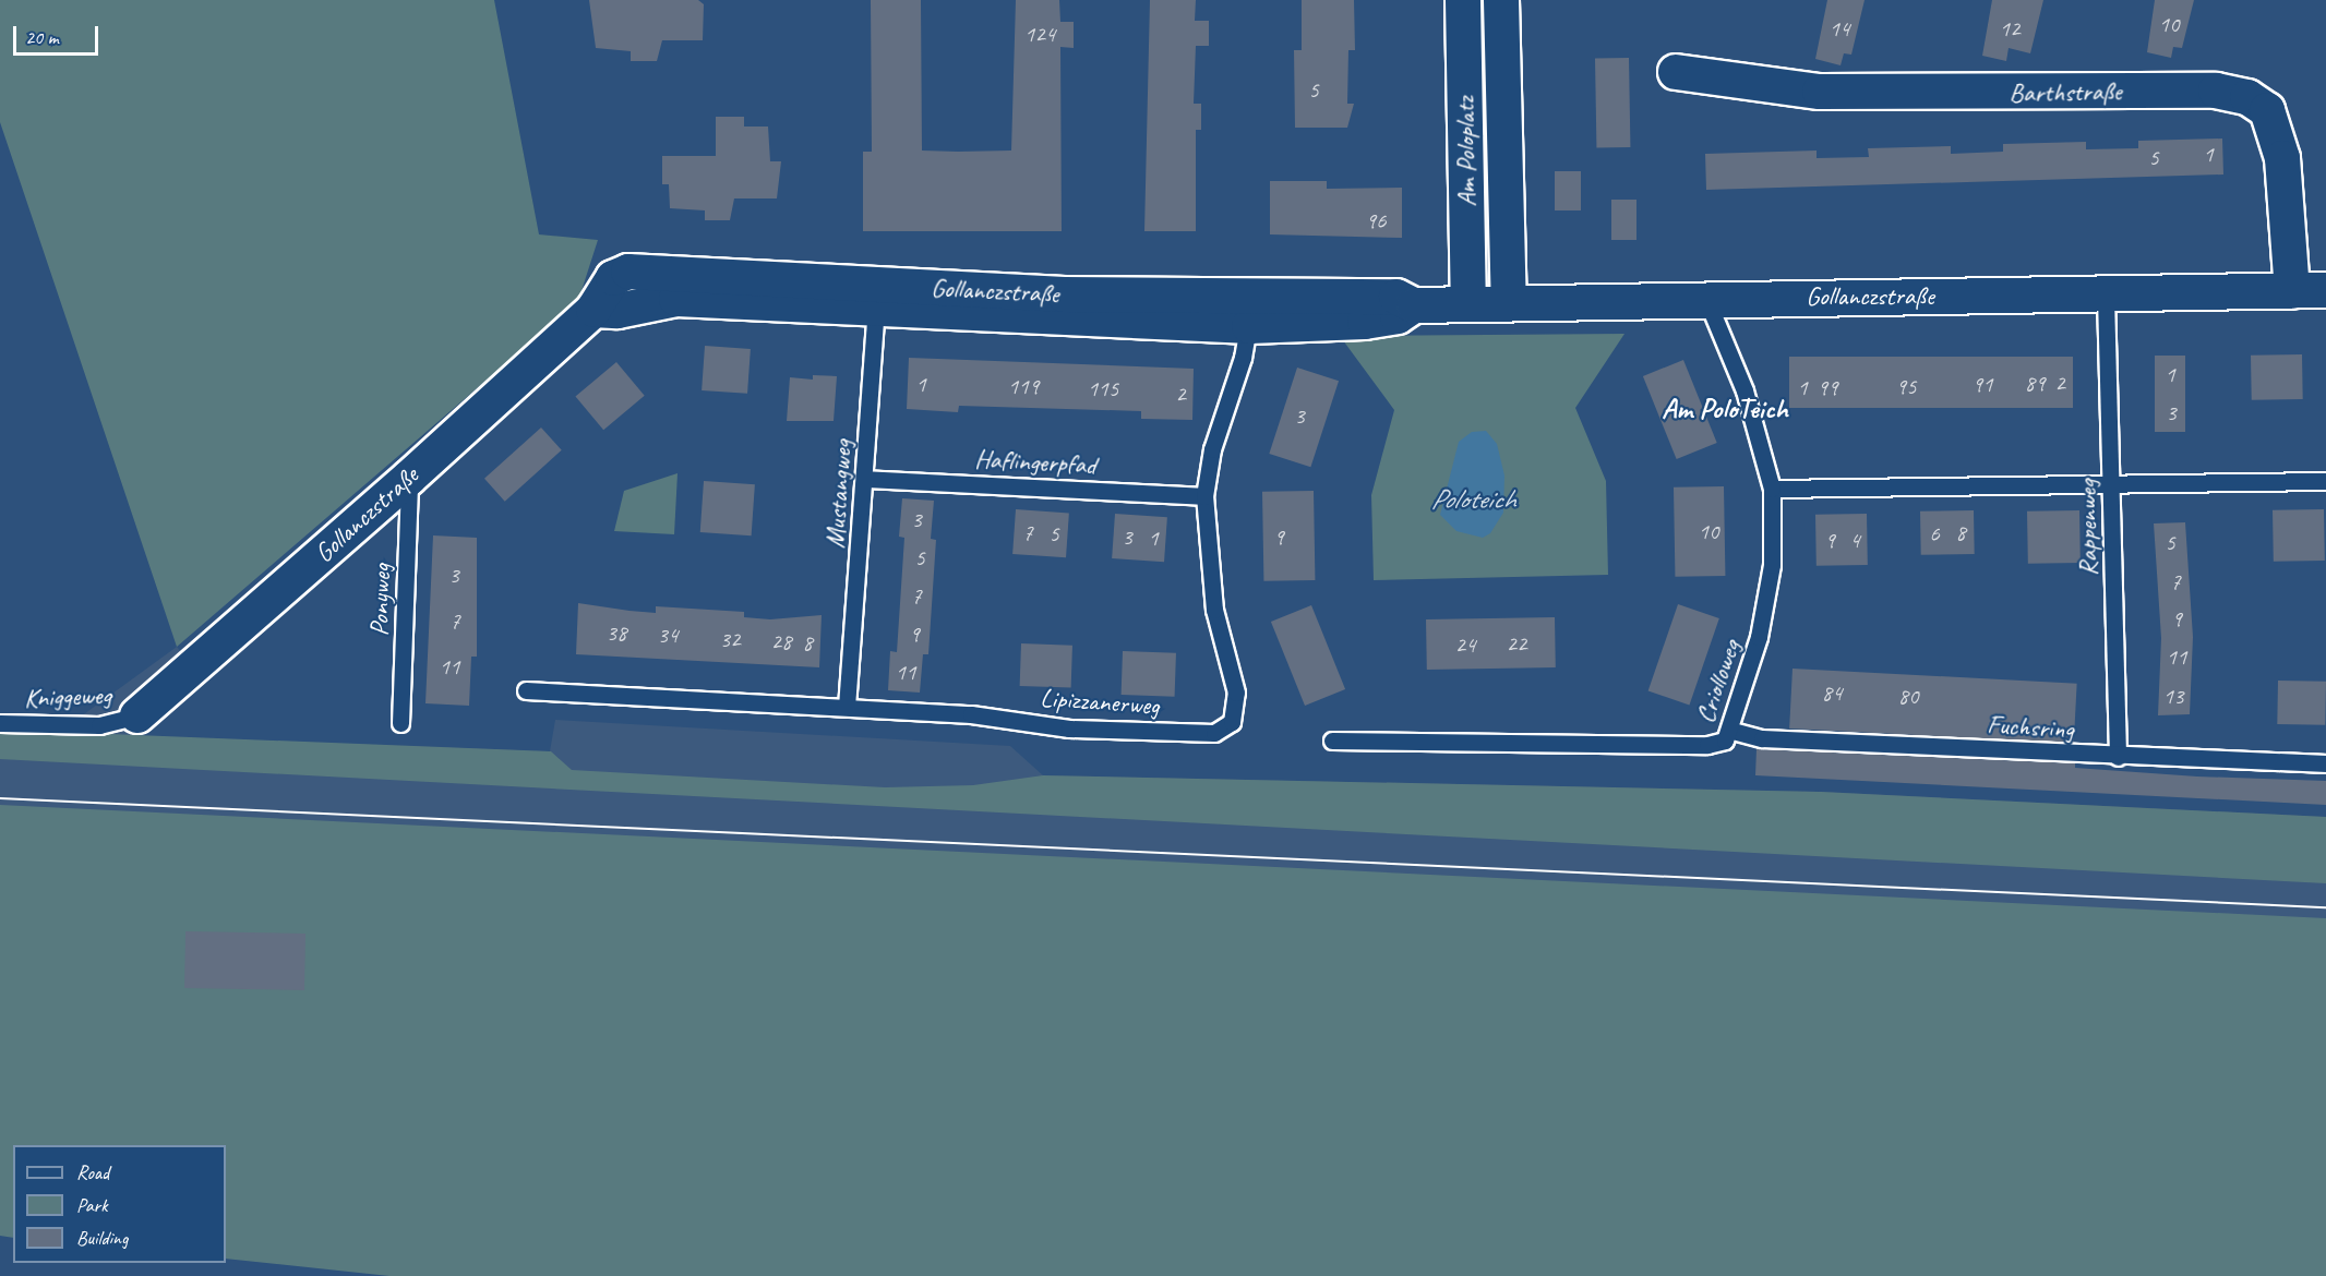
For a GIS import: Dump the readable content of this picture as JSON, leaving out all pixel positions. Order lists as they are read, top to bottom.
{
  "streets": {
    "street": ["Barthstraße", "Am Poloplatz", "Gollanczstraße"],
    "lane": [
      "Haflingerpfad",
      "Mustangweg",
      "Rappenweg",
      "Ponyweg",
      "Criolloweg",
      "Kniggeweg",
      "Lipizzanerweg",
      "Fuchsring"
    ]
  },
  "crossings": [
    ["Barthstraße", "Gollanczstraße"],
    ["Am Poloplatz", "Gollanczstraße"],
    ["Gollanczstraße", "Mustangweg"],
    ["Gollanczstraße", "Rappenweg"],
    ["Gollanczstraße", "Ponyweg"],
    ["Gollanczstraße", "Criolloweg"],
    ["Gollanczstraße", "Kniggeweg"],
    ["Gollanczstraße", "Lipizzanerweg"],
    ["Haflingerpfad", "Mustangweg"],
    ["Haflingerpfad", "Lipizzanerweg"],
    ["Mustangweg", "Lipizzanerweg"],
    ["Rappenweg", "Fuchsring"],
    ["Criolloweg", "Fuchsring"]
  ],
  "districts": ["Am PoloTeich"],
  "water": ["Poloteich"],
  "house_numbers": [
    "10",
    "14",
    "12",
    "124",
    "5",
    "1",
    "5",
    "96",
    "1",
    "89",
    "2",
    "1",
    "91",
    "119",
    "95",
    "1",
    "99",
    "115",
    "2",
    "3",
    "3",
    "3",
    "10",
    "7",
    "8",
    "5",
    "6",
    "3",
    "9",
    "1",
    "9",
    "4",
    "5",
    "5",
    "3",
    "7",
    "7",
    "9",
    "7",
    "38",
    "9",
    "34",
    "32",
    "28",
    "8",
    "22",
    "24",
    "11",
    "11",
    "11",
    "84",
    "80",
    "13"
  ],
  "legend": ["Road", "Park", "Building"],
  "scale_bar": "20 m"
}
